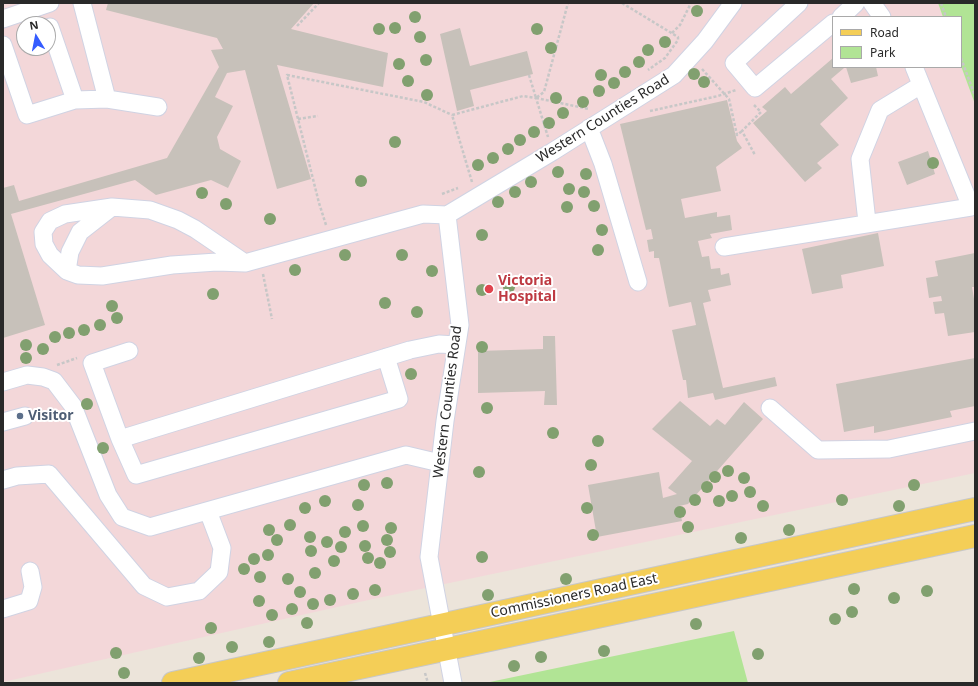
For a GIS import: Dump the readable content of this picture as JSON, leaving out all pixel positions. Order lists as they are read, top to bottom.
{
  "streets": {
    "main road": ["Commissioners Road East"],
    "street": ["Western Counties Road"]
  },
  "crossings": [
    ["Western Counties Road", "Commissioners Road East"]
  ],
  "places": ["Victoria Hospital", "Visitor"],
  "legend": ["Road", "Park"],
  "north": "top"
}
